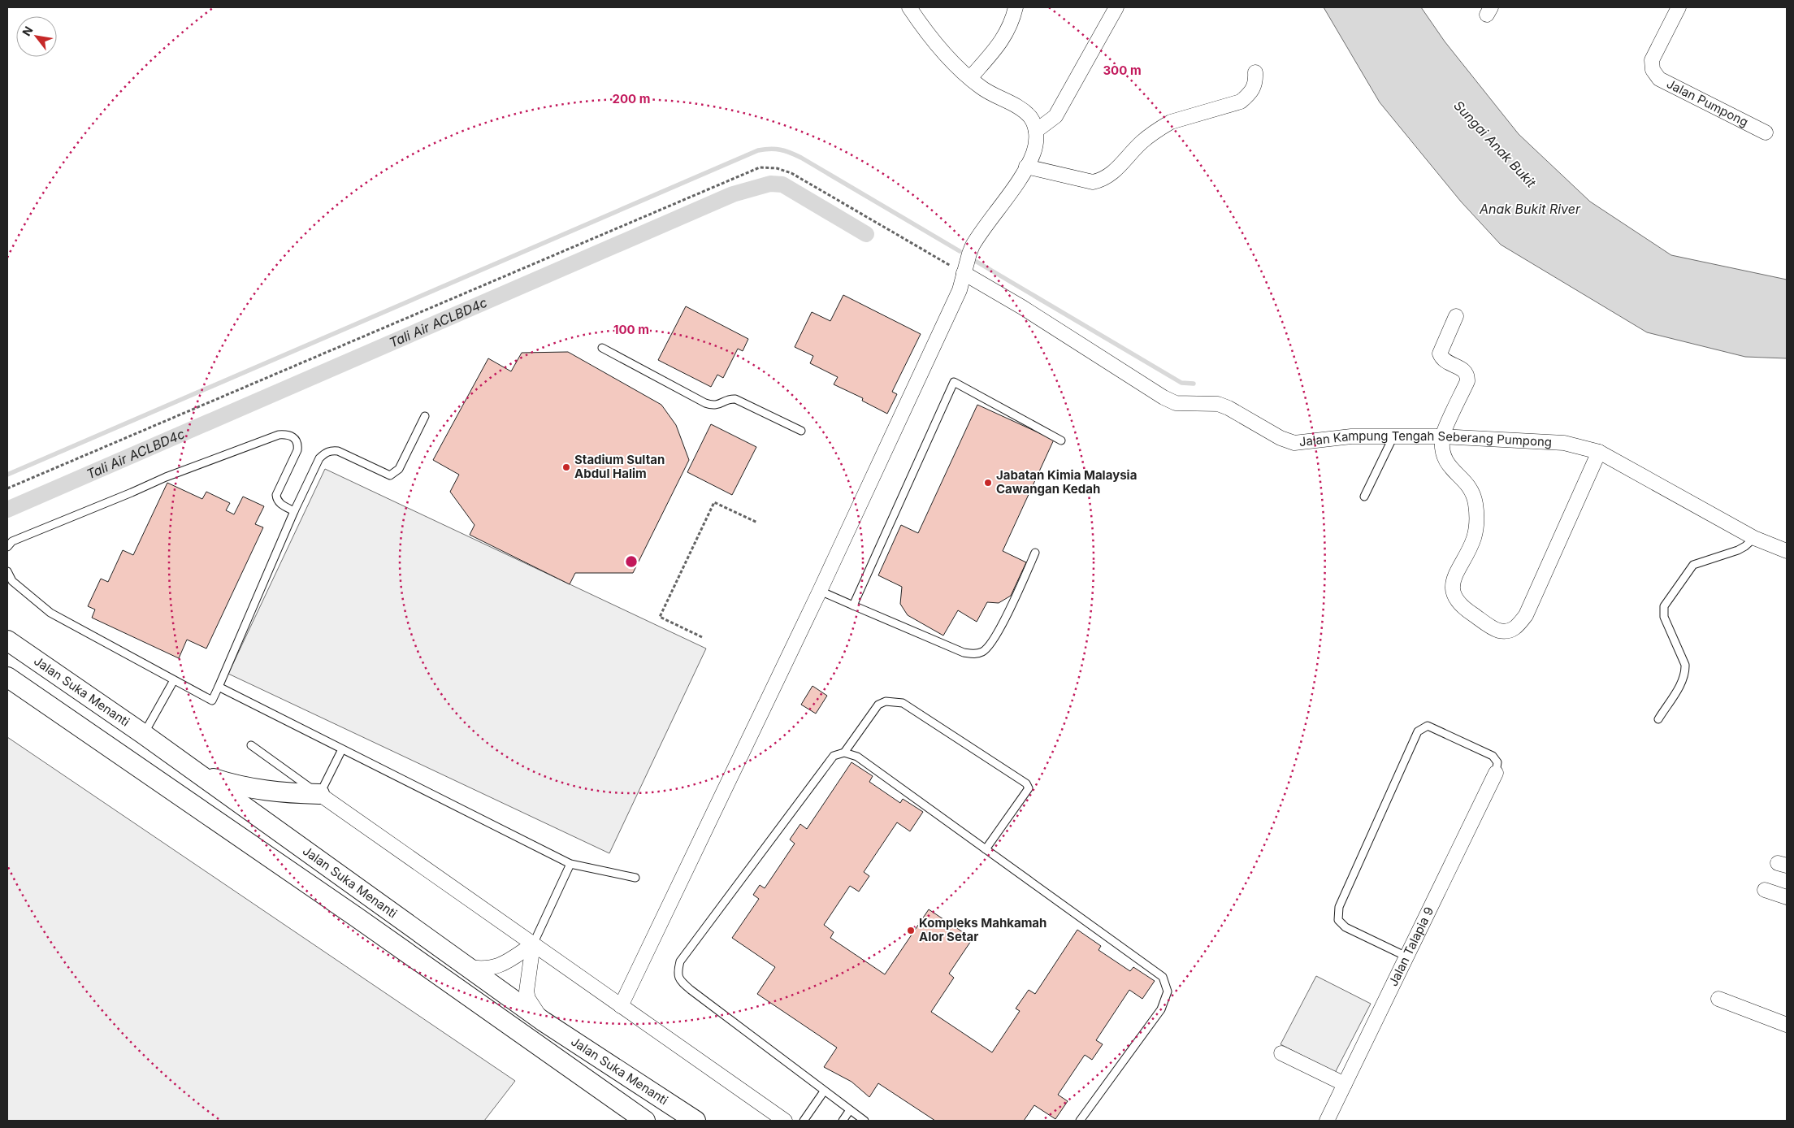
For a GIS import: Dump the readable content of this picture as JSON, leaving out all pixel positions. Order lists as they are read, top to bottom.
{
  "streets": {
    "main road": ["Jalan Suka Menanti"],
    "street": ["Jalan Pumpong", "Jalan Kampung Tengah Seberang Pumpong", "Jalan Talapia 9"]
  },
  "water": ["Sungai Anak Bukit", "Anak Bukit River", "Tali Air ACLBD4c"],
  "places": ["Stadium Sultan Abdul Halim", "Jabatan Kimia Malaysia Cawangan Kedah", "Kompleks Mahkamah Alor Setar"],
  "north": "top left",
  "rings": ["300 m", "200 m", "100 m"]
}
